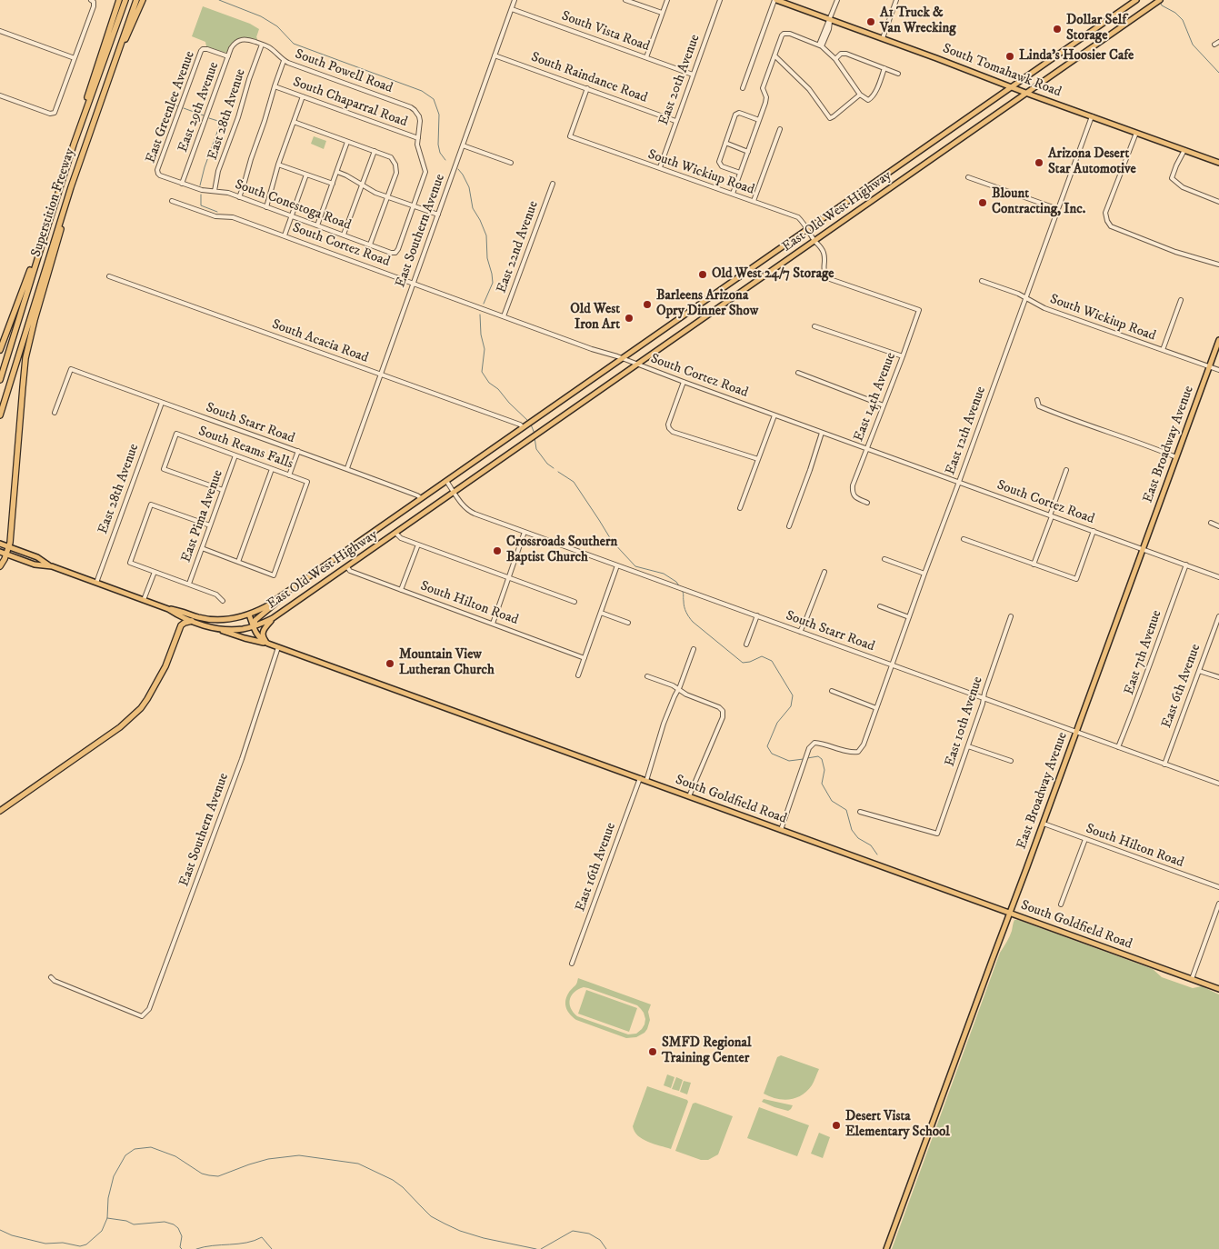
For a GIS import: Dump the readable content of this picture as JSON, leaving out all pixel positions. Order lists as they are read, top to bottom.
{
  "streets": {
    "highway": ["Superstition Freeway"],
    "main road": [
      "South Tomahawk Road",
      "East Old West Highway",
      "East Broadway Avenue",
      "South Goldfield Road"
    ],
    "street": [
      "South Vista Road",
      "South Powell Road",
      "South Raindance Road",
      "East 20th Avenue",
      "South Chaparral Road",
      "East Greenlee Avenue",
      "East 29th Avenue",
      "East 28th Avenue",
      "South Wickiup Road",
      "South Conestoga Road",
      "East Southern Avenue",
      "South Cortez Road",
      "East 22nd Avenue",
      "South Acacia Road",
      "East 14th Avenue",
      "South Starr Road",
      "East 12th Avenue",
      "South Reams Falls",
      "East Pima Avenue",
      "South Hilton Road",
      "East 7th Avenue",
      "East 6th Avenue",
      "East 10th Avenue",
      "East 16th Avenue"
    ]
  },
  "crossings": [
    ["South Vista Road", "East 20th Avenue"],
    ["South Vista Road", "East Southern Avenue"],
    ["South Tomahawk Road", "East Old West Highway"],
    ["South Tomahawk Road", "East 12th Avenue"],
    ["South Powell Road", "South Chaparral Road"],
    ["South Powell Road", "East 29th Avenue"],
    ["South Powell Road", "East 28th Avenue"],
    ["South Raindance Road", "East 20th Avenue"],
    ["South Raindance Road", "South Wickiup Road"],
    ["South Raindance Road", "East Southern Avenue"],
    ["East 20th Avenue", "South Wickiup Road"],
    ["East Greenlee Avenue", "East 29th Avenue"],
    ["East Greenlee Avenue", "South Conestoga Road"],
    ["East 29th Avenue", "South Conestoga Road"],
    ["East 28th Avenue", "South Conestoga Road"],
    ["East 28th Avenue", "South Starr Road"],
    ["South Wickiup Road", "East Old West Highway"],
    ["South Wickiup Road", "East 14th Avenue"],
    ["South Wickiup Road", "East 12th Avenue"],
    ["South Wickiup Road", "East Broadway Avenue"],
    ["East Old West Highway", "South Cortez Road"],
    ["East Old West Highway", "South Acacia Road"],
    ["East Old West Highway", "East 14th Avenue"],
    ["East Old West Highway", "South Starr Road"],
    ["East Old West Highway", "South Hilton Road"],
    ["East Old West Highway", "South Goldfield Road"],
    ["East Southern Avenue", "South Cortez Road"],
    ["East Southern Avenue", "South Acacia Road"],
    ["East Southern Avenue", "South Starr Road"],
    ["East Southern Avenue", "South Goldfield Road"],
    ["South Cortez Road", "East 22nd Avenue"],
    ["South Cortez Road", "East 14th Avenue"],
    ["South Cortez Road", "East 12th Avenue"],
    ["South Cortez Road", "East Broadway Avenue"],
    ["South Cortez Road", "East 7th Avenue"],
    ["South Starr Road", "East 12th Avenue"],
    ["South Starr Road", "East Broadway Avenue"],
    ["South Starr Road", "East 7th Avenue"],
    ["South Starr Road", "East 6th Avenue"],
    ["South Starr Road", "East 10th Avenue"],
    ["East 12th Avenue", "South Goldfield Road"],
    ["East Broadway Avenue", "South Hilton Road"],
    ["East Broadway Avenue", "South Goldfield Road"],
    ["South Reams Falls", "East Pima Avenue"],
    ["South Goldfield Road", "East 16th Avenue"]
  ],
  "places": [
    "A1 Truck & Van Wrecking",
    "Dollar Self Storage",
    "Linda's Hoosier Cafe",
    "Arizona Desert Star Automotive",
    "Blount Contracting, Inc.",
    "Old West 24/7 Storage",
    "Barleens Arizona Opry Dinner Show",
    "Old West Iron Art",
    "Crossroads Southern Baptist Church",
    "Mountain View Lutheran Church",
    "SMFD Regional Training Center",
    "Desert Vista Elementary School"
  ]
}
